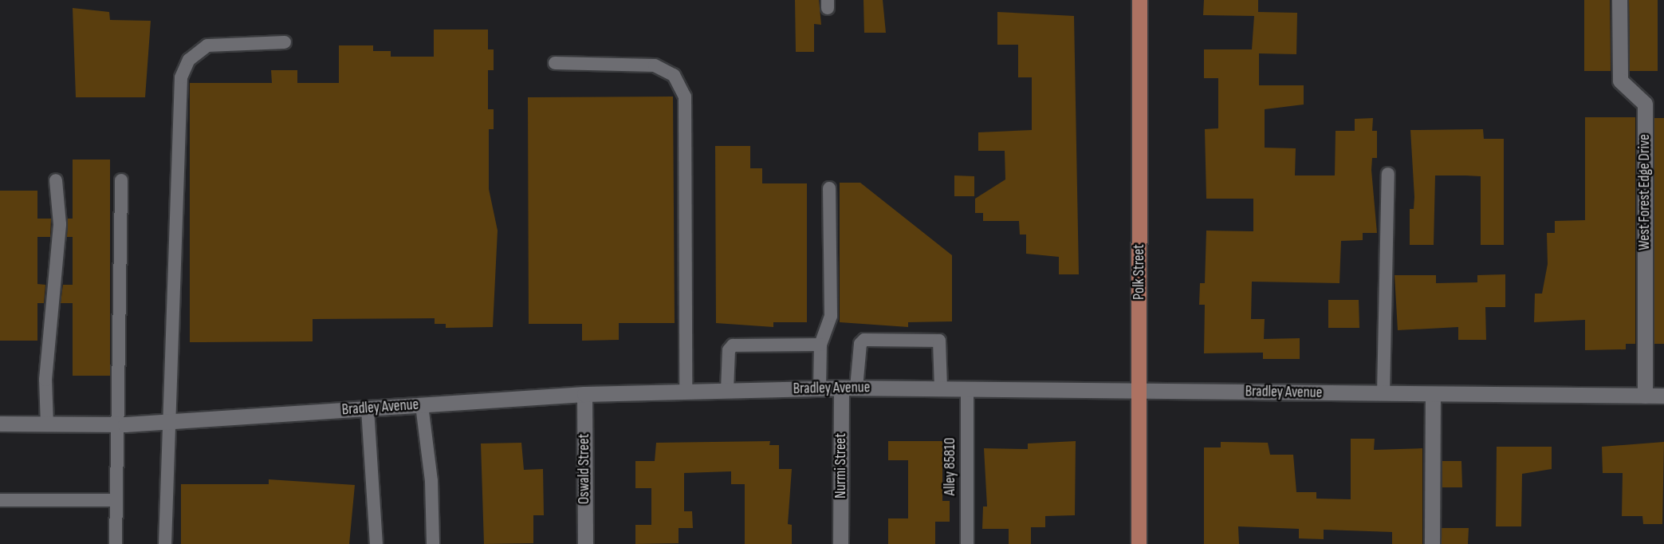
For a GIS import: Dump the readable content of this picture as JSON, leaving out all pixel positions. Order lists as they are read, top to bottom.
{
  "streets": {
    "main road": ["Polk Street"],
    "street": [
      "West Forest Edge Drive",
      "Bradley Avenue",
      "Nurmi Street",
      "Oswald Street"
    ],
    "lane": ["Alley 85810"]
  },
  "crossings": [
    ["West Forest Edge Drive", "Bradley Avenue"],
    ["Polk Street", "Bradley Avenue"],
    ["Bradley Avenue", "Nurmi Street"],
    ["Bradley Avenue", "Alley 85810"],
    ["Bradley Avenue", "Oswald Street"]
  ]
}
